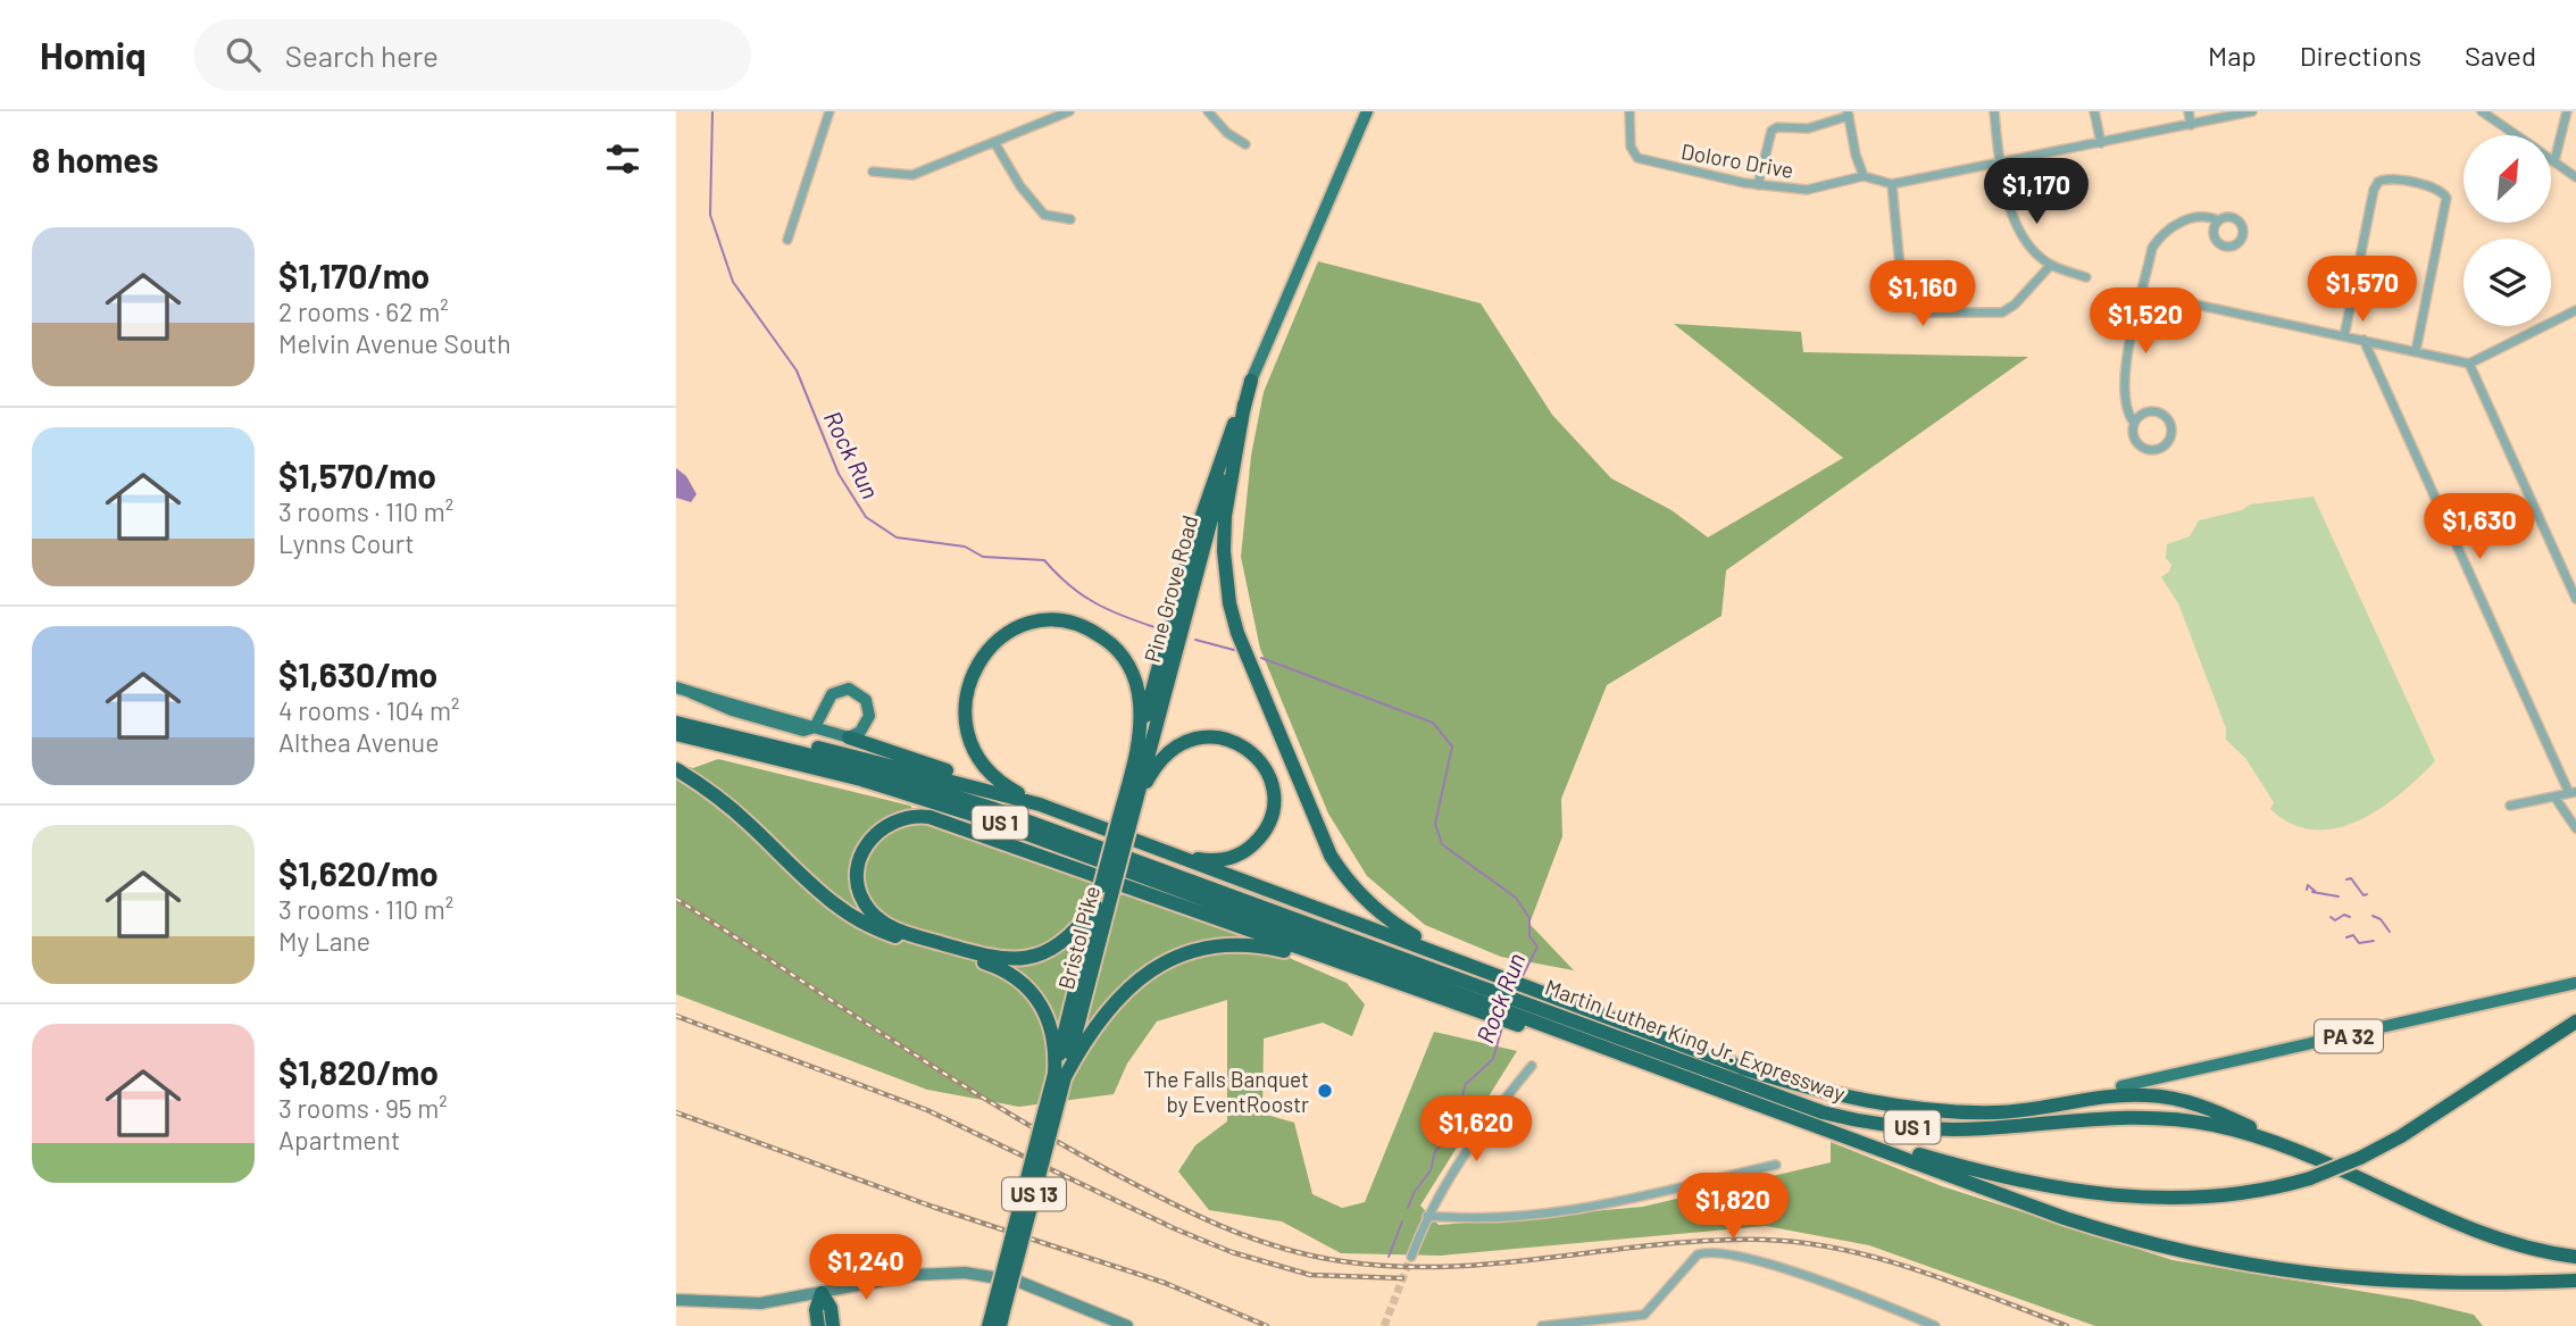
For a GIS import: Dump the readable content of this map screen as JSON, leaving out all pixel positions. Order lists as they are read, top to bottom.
{
  "streets": {
    "highway": [
      "Pine Grove Road",
      "US 1",
      "Bristol Pike",
      "Martin Luther King Jr. Expressway",
      "US 13"
    ],
    "main road": ["PA 32"],
    "street": ["Doloro Drive"]
  },
  "crossings": [
    ["Pine Grove Road", "Bristol Pike"],
    ["Pine Grove Road", "US 13"],
    ["Bristol Pike", "US 13"]
  ],
  "water": ["Rock Run"],
  "places": ["The Falls Banquet by EventRoostr"],
  "north": "top right",
  "page": {
    "header": "Homiq",
    "search": "Search here",
    "nav": ["Map", "Directions", "Saved"],
    "heading": "8 homes",
    "price": [
      "$1,170",
      "$1,570",
      "$1,160",
      "$1,520",
      "$1,630",
      "$1,620",
      "$1,820",
      "$1,240"
    ],
    "list": [
      {
        "name": "$1,170/mo",
        "note": "2 rooms · 62 m² · Melvin Avenue South"
      },
      {
        "name": "$1,570/mo",
        "note": "3 rooms · 110 m² · Lynns Court"
      },
      {
        "name": "$1,630/mo",
        "note": "4 rooms · 104 m² · Althea Avenue"
      },
      {
        "name": "$1,620/mo",
        "note": "3 rooms · 110 m² · My Lane"
      },
      {
        "name": "$1,820/mo",
        "note": "3 rooms · 95 m² · Apartment"
      }
    ]
  }
}
